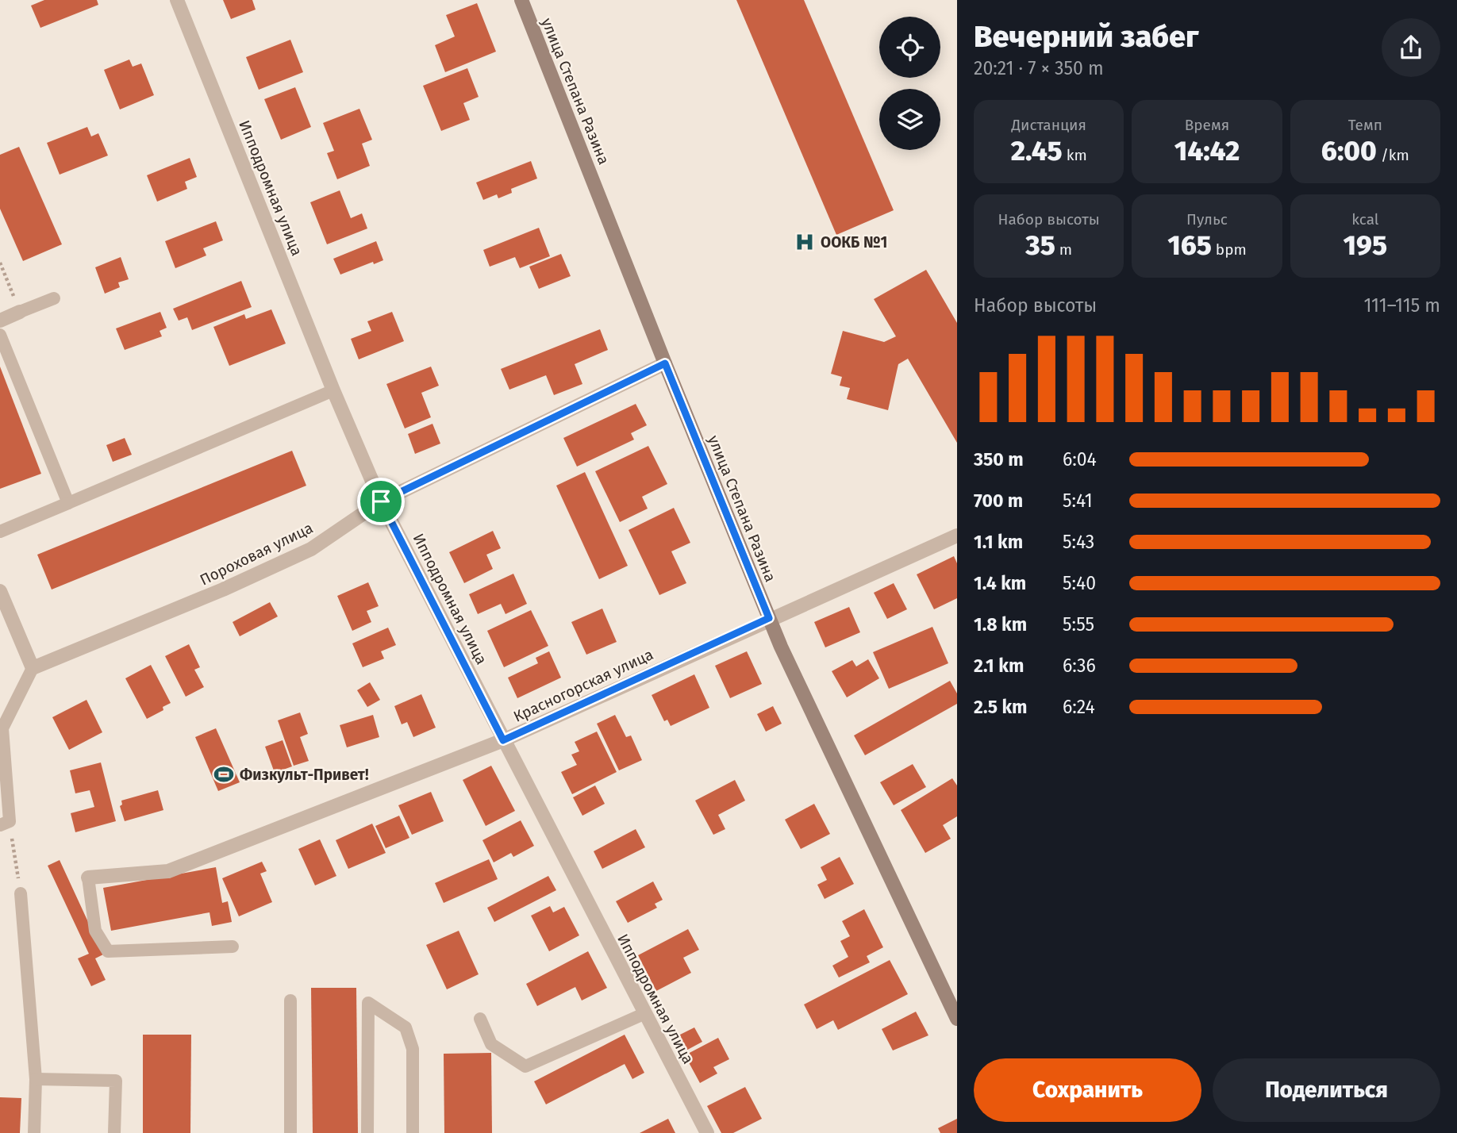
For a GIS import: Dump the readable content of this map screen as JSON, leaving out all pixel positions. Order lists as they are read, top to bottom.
{
  "streets": {
    "main road": ["улица Степана Разина"],
    "street": ["Ипподромная улица", "Пороховая улица", "Красногорская улица"]
  },
  "crossings": [
    ["улица Степана Разина", "Пороховая улица"],
    ["улица Степана Разина", "Красногорская улица"],
    ["Ипподромная улица", "Пороховая улица"],
    ["Ипподромная улица", "Красногорская улица"]
  ],
  "places": {
    "hospital": ["ООКБ №1"],
    "sports": ["Физкульт-Привет!"]
  },
  "page": {
    "heading": ["Вечерний забег", "20:21 · 7 × 350 m"],
    "stats": [
      ["Дистанция", "2.45 km"],
      ["Время", "14:42"],
      ["Темп", "6:00 /km"],
      ["Набор высоты", "35 m"],
      ["Пульс", "165 bpm"],
      ["kcal", "195"]
    ],
    "chart": ["Набор высоты", "111–115 m"],
    "list": [
      {
        "name": "350 m",
        "note": "6:04"
      },
      {
        "name": "700 m",
        "note": "5:41"
      },
      {
        "name": "1.1 km",
        "note": "5:43"
      },
      {
        "name": "1.4 km",
        "note": "5:40"
      },
      {
        "name": "1.8 km",
        "note": "5:55"
      },
      {
        "name": "2.1 km",
        "note": "6:36"
      },
      {
        "name": "2.5 km",
        "note": "6:24"
      }
    ],
    "buttons": ["Сохранить", "Поделиться"]
  }
}
